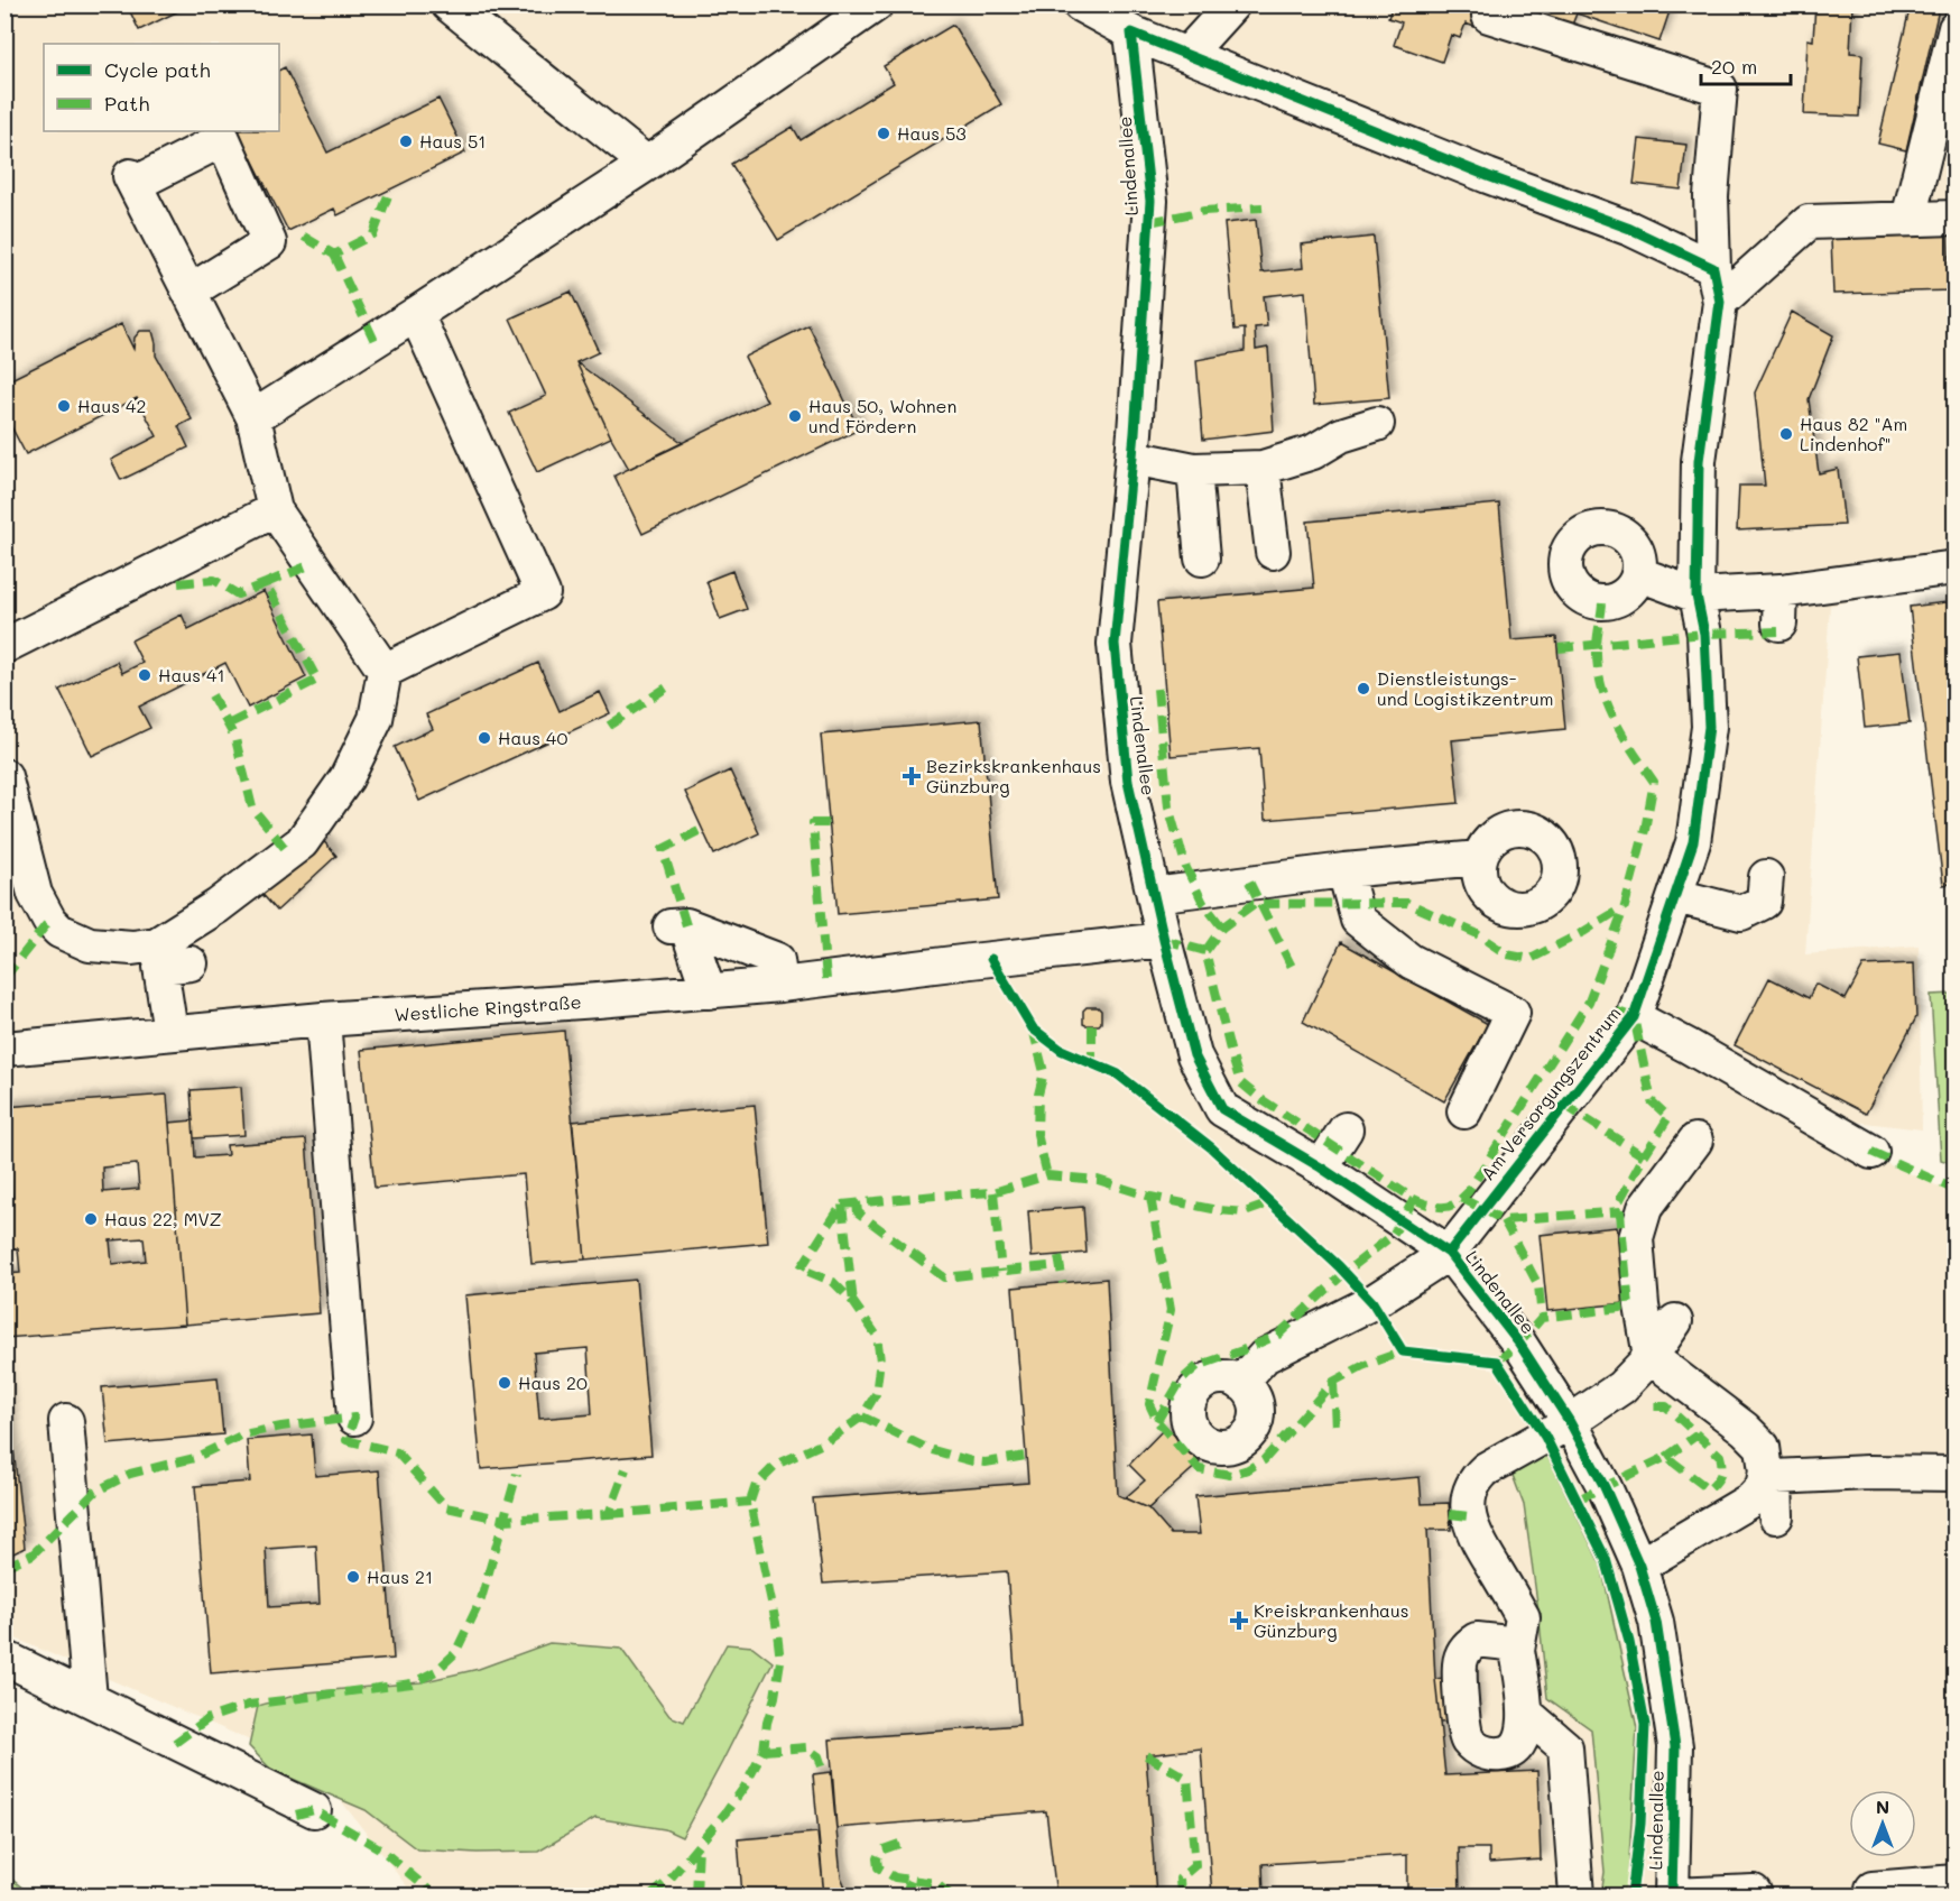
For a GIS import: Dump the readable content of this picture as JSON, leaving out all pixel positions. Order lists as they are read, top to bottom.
{
  "streets": {
    "street": ["Lindenallee", "Westliche Ringstraße", "Am Versorgungszentrum"]
  },
  "crossings": [
    ["Lindenallee", "Westliche Ringstraße"],
    ["Lindenallee", "Am Versorgungszentrum"]
  ],
  "places": {
    "other": [
      "Haus 53",
      "Haus 51",
      "Haus 42",
      "Haus 50, Wohnen und Fördern",
      "Haus 82 \"Am Lindenhof\"",
      "Haus 41",
      "Dienstleistungs- und Logistikzentrum",
      "Haus 40",
      "Haus 22, MVZ",
      "Haus 20",
      "Haus 21"
    ],
    "health": ["Bezirkskrankenhaus Günzburg", "Kreiskrankenhaus Günzburg"]
  },
  "legend": ["Cycle path", "Path"],
  "scale_bar": "20 m",
  "north": "top"
}
